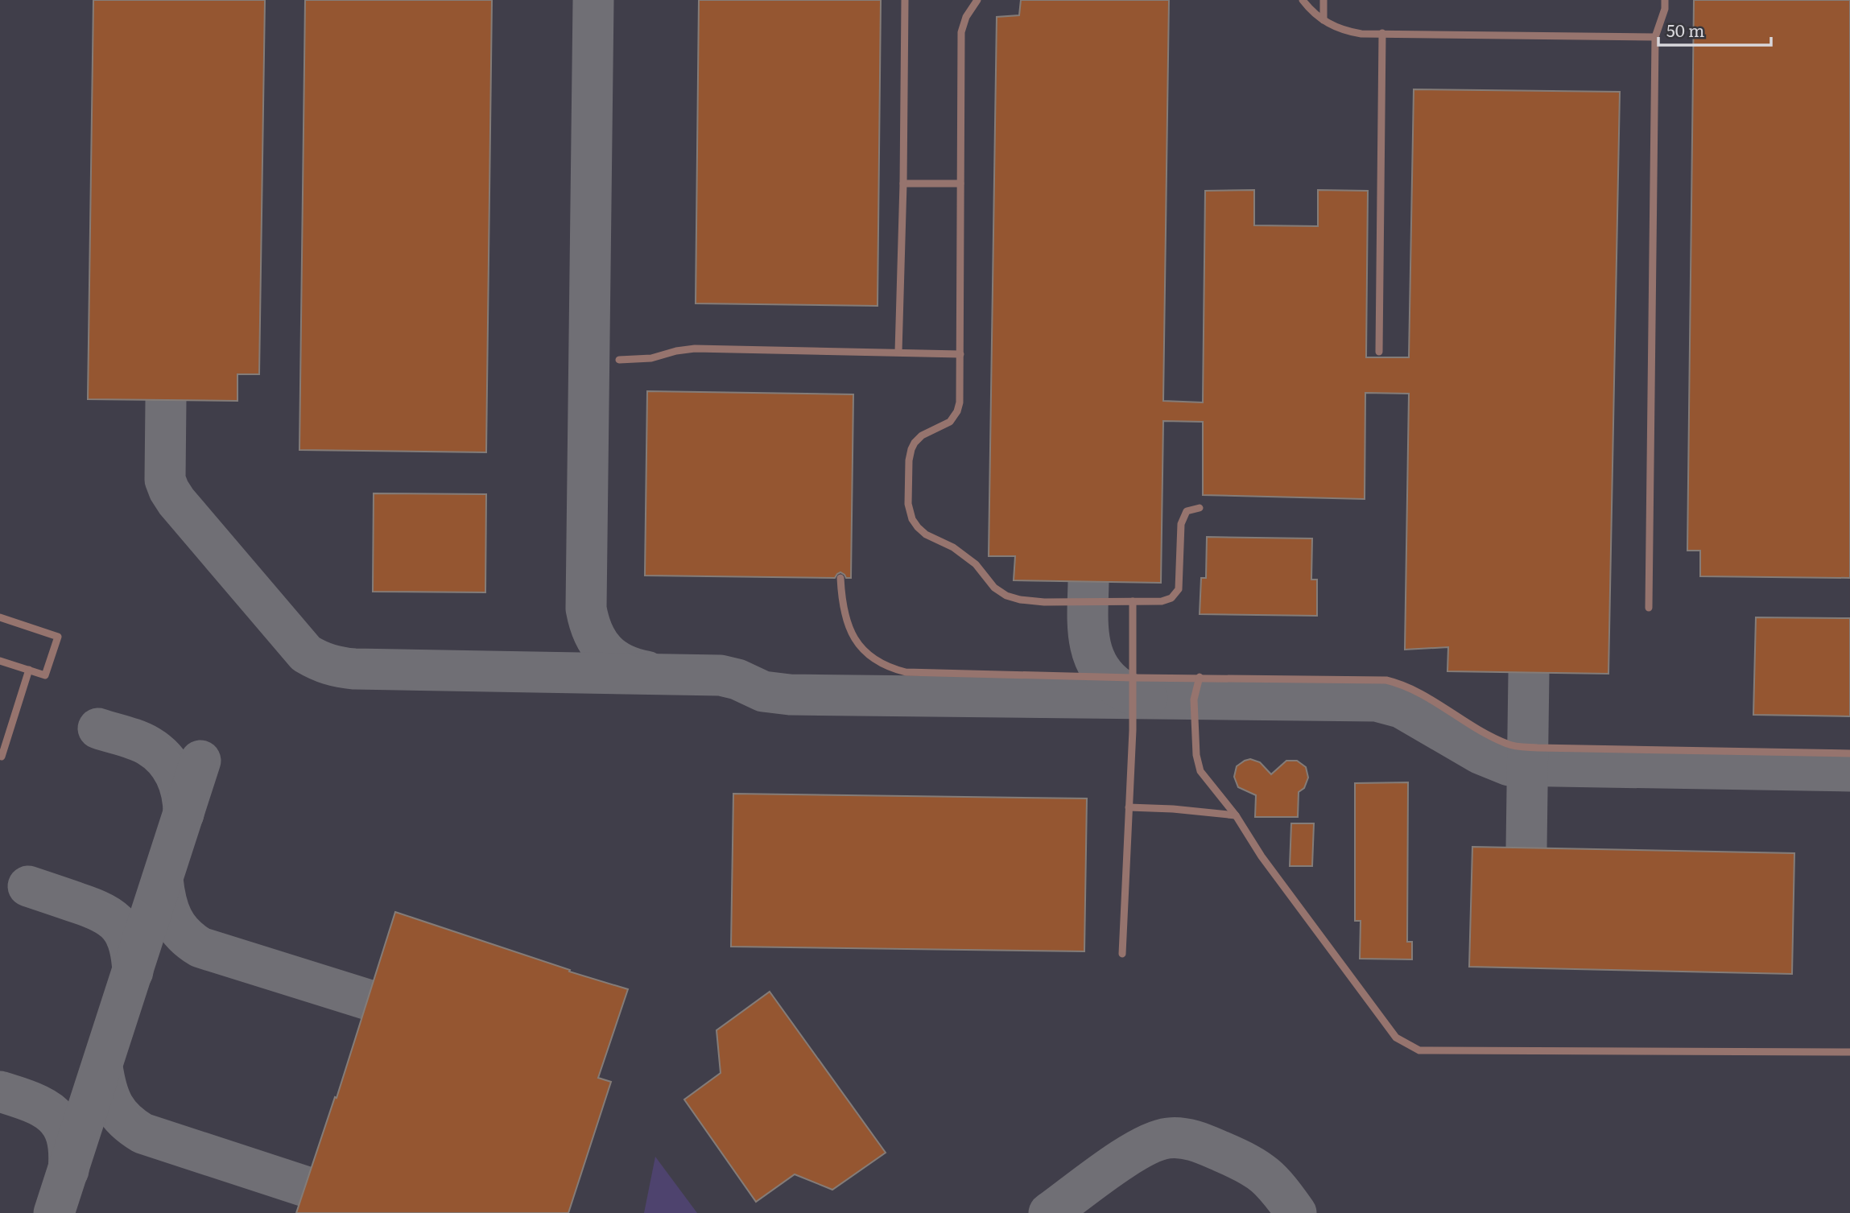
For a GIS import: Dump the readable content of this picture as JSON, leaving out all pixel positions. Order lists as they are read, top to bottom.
{
  "scale_bar": "50 m"
}
